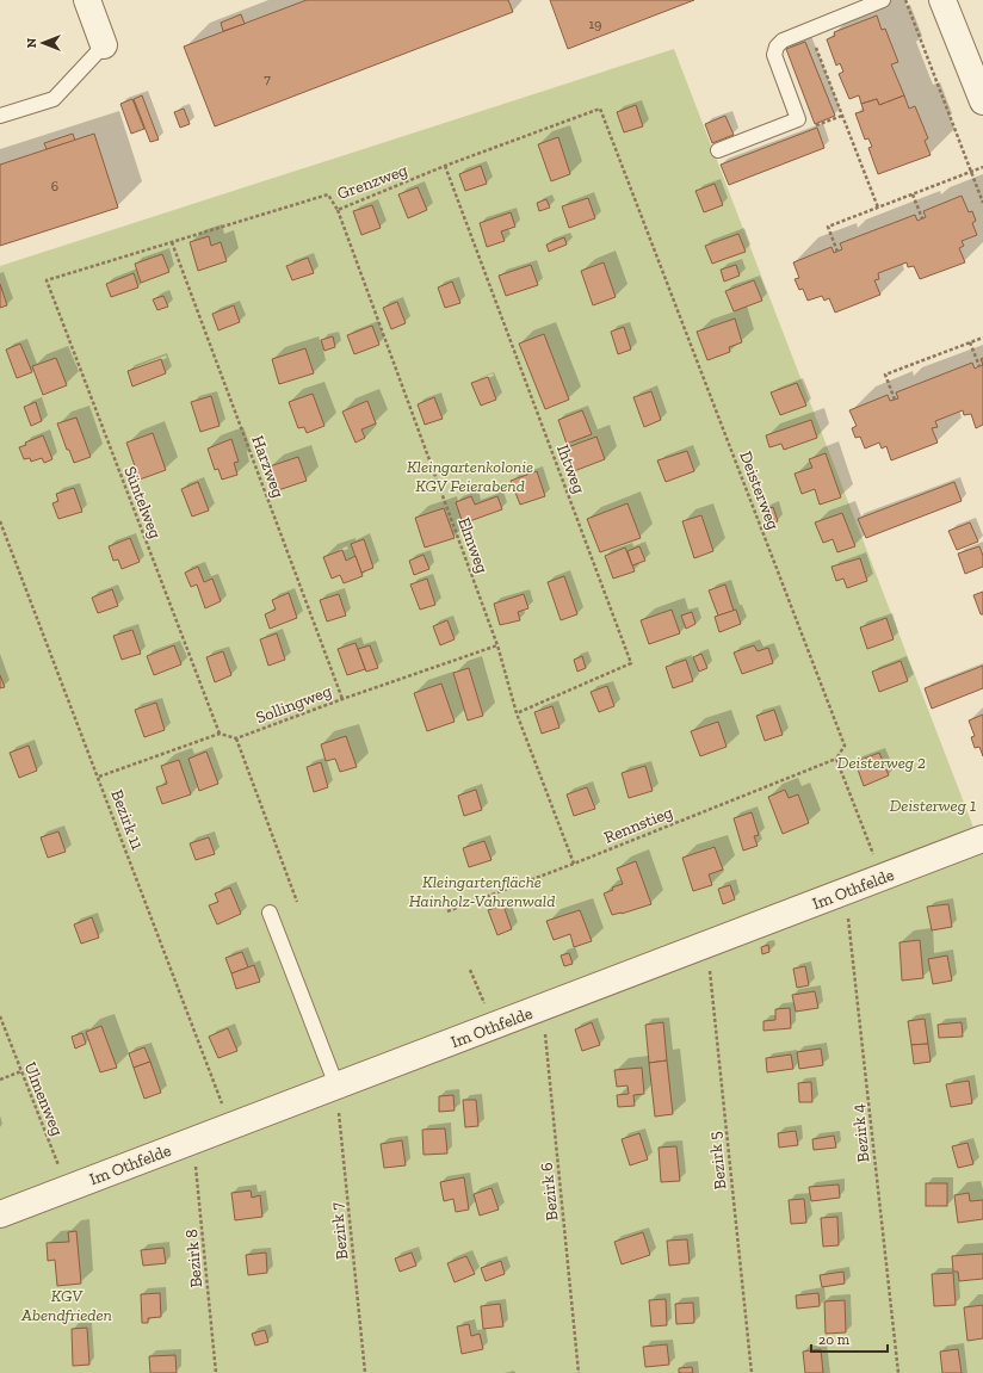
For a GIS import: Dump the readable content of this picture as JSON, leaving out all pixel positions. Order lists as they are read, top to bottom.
{
  "streets": {
    "street": ["Im Othfelde"],
    "path": [
      "Grenzweg",
      "Harzweg",
      "Ihtweg",
      "Deisterweg",
      "Süntelweg",
      "Elmweg",
      "Sollingweg",
      "Bezirk 11",
      "Rennstieg",
      "Ulmenweg",
      "Bezirk 4",
      "Bezirk 5",
      "Bezirk 6",
      "Bezirk 7",
      "Bezirk 8"
    ]
  },
  "crossings": [
    ["Grenzweg", "Harzweg"],
    ["Grenzweg", "Ihtweg"],
    ["Grenzweg", "Deisterweg"],
    ["Grenzweg", "Süntelweg"],
    ["Grenzweg", "Elmweg"],
    ["Harzweg", "Sollingweg"],
    ["Ihtweg", "Elmweg"],
    ["Deisterweg", "Rennstieg"],
    ["Elmweg", "Sollingweg"],
    ["Elmweg", "Rennstieg"],
    ["Bezirk 11", "Im Othfelde"],
    ["Im Othfelde", "Ulmenweg"],
    ["Im Othfelde", "Bezirk 4"],
    ["Im Othfelde", "Bezirk 5"],
    ["Im Othfelde", "Bezirk 6"],
    ["Im Othfelde", "Bezirk 7"],
    ["Im Othfelde", "Bezirk 8"]
  ],
  "parks": [
    "Kleingartenkolonie KGV Feierabend",
    "Deisterweg 2",
    "Deisterweg 1",
    "Kleingartenfläche Hainholz-Vahrenwald",
    "KGV Abendfrieden"
  ],
  "house_numbers": ["19", "7", "6"],
  "scale_bar": "20 m",
  "north": "left"
}
